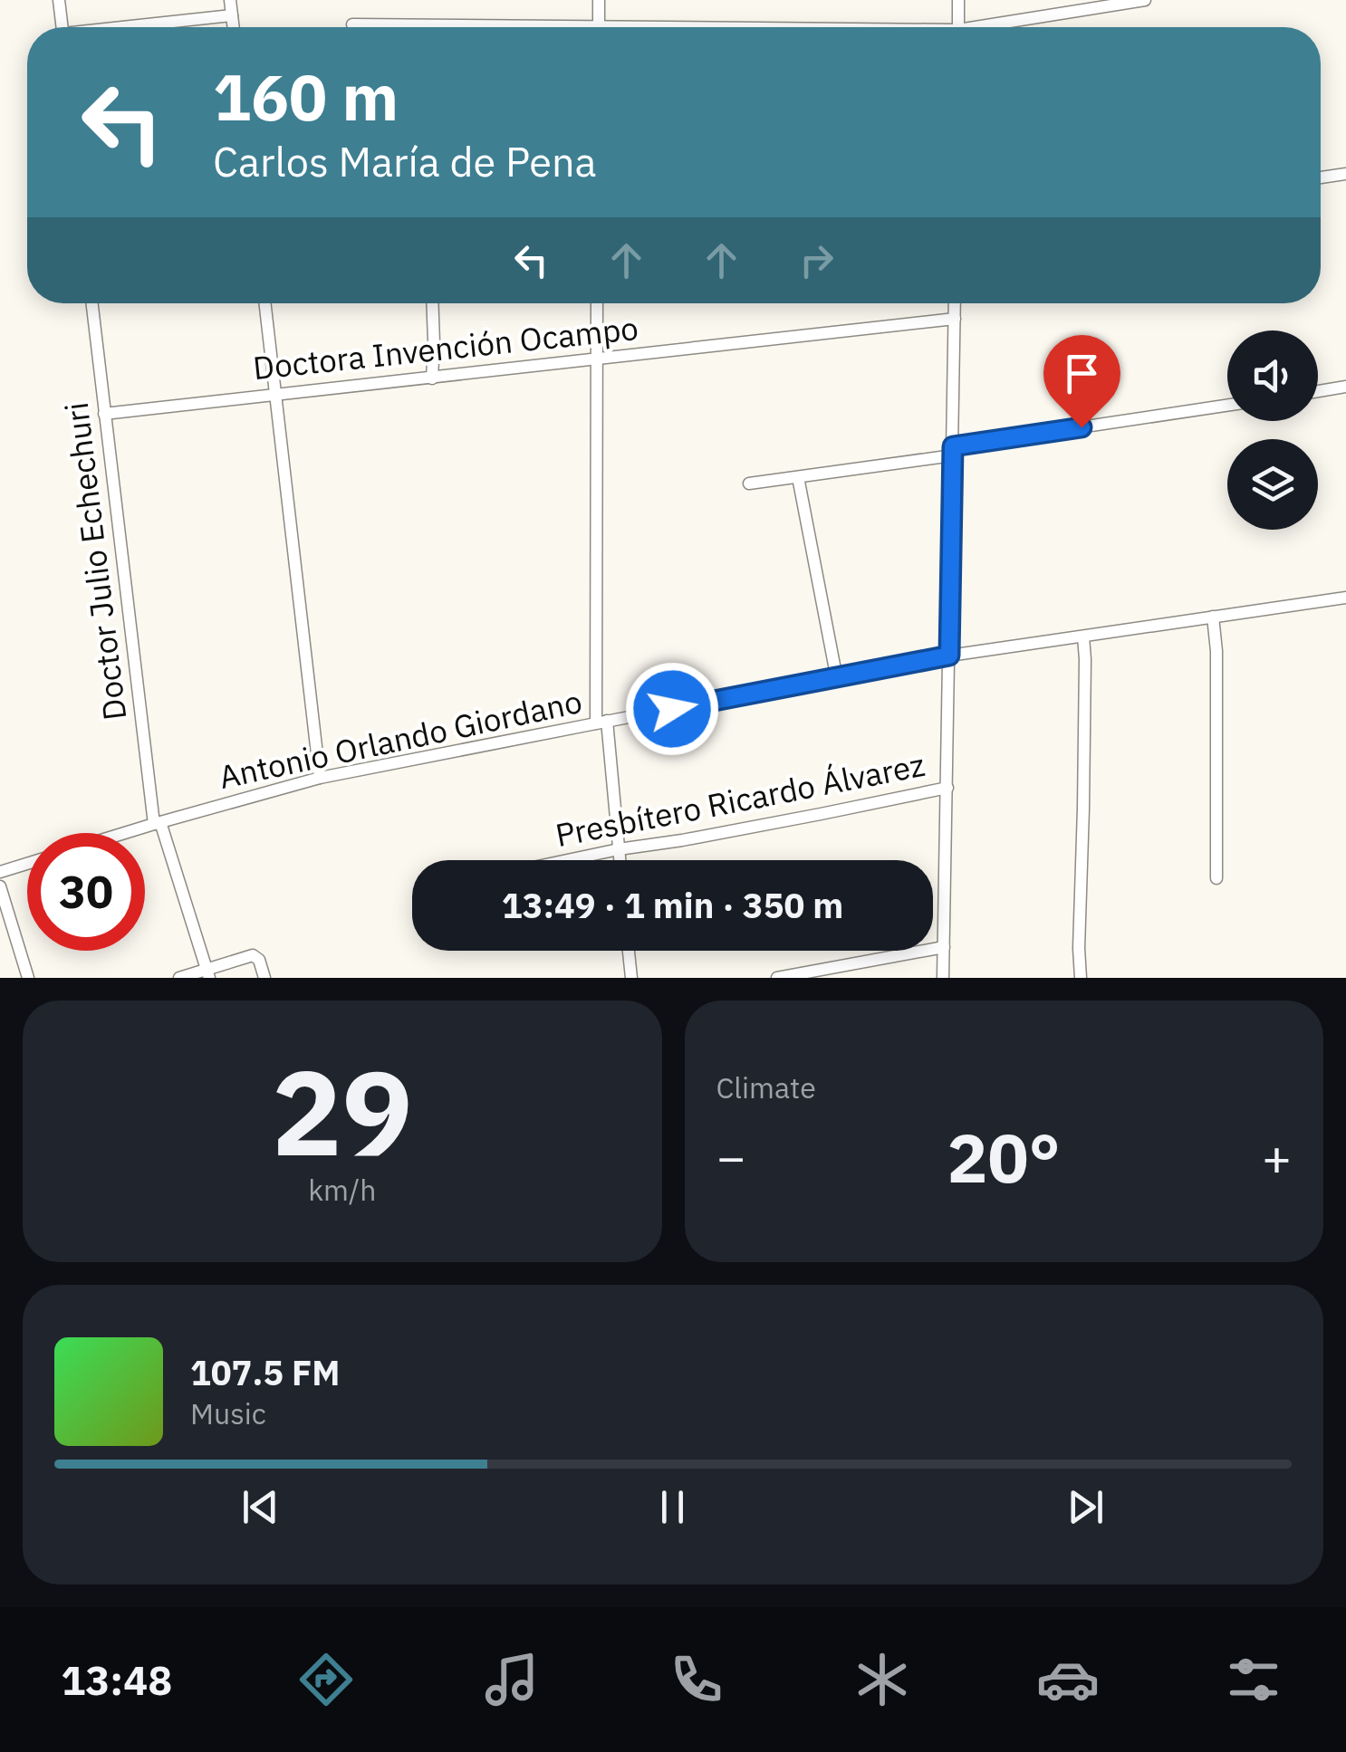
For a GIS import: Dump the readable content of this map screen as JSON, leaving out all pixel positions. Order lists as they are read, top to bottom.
{
  "streets": {
    "street": [
      "Doctora Invención Ocampo",
      "Doctor Julio Echechuri",
      "Antonio Orlando Giordano",
      "Presbítero Ricardo Álvarez"
    ]
  },
  "crossings": [
    ["Doctora Invención Ocampo", "Doctor Julio Echechuri"],
    ["Doctor Julio Echechuri", "Antonio Orlando Giordano"]
  ],
  "page": {
    "turn": ["160 m", "Carlos María de Pena"],
    "limit": "30",
    "trip": "13:49 · 1 min · 350 m",
    "tile": [
      ["29", "km/h"],
      "Climate"
    ],
    "heat": ["−", "20°", "+"],
    "song": ["107.5 FM", "Music"],
    "tabs": "13:48"
  }
}
